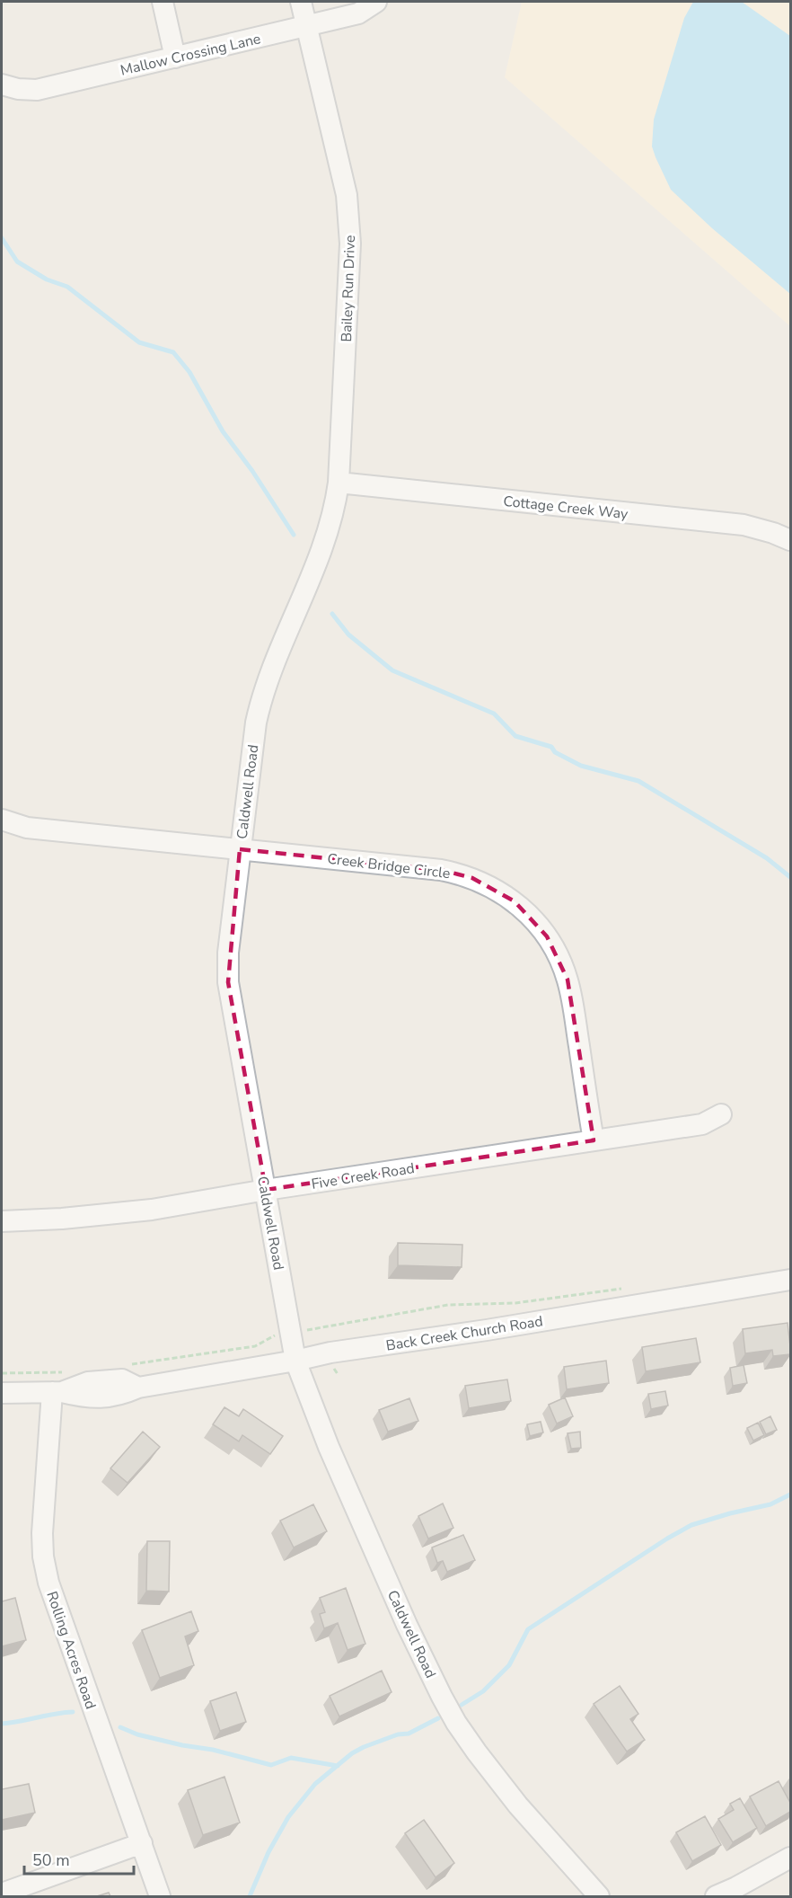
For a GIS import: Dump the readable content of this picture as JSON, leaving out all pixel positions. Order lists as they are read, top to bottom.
{
  "streets": {
    "street": [
      "Mallow Crossing Lane",
      "Bailey Run Drive",
      "Cottage Creek Way",
      "Caldwell Road",
      "Creek Bridge Circle",
      "Five Creek Road",
      "Back Creek Church Road",
      "Rolling Acres Road"
    ]
  },
  "crossings": [
    ["Mallow Crossing Lane", "Bailey Run Drive"],
    ["Bailey Run Drive", "Cottage Creek Way"],
    ["Bailey Run Drive", "Caldwell Road"],
    ["Cottage Creek Way", "Caldwell Road"],
    ["Caldwell Road", "Creek Bridge Circle"],
    ["Caldwell Road", "Five Creek Road"],
    ["Caldwell Road", "Back Creek Church Road"],
    ["Creek Bridge Circle", "Five Creek Road"],
    ["Back Creek Church Road", "Rolling Acres Road"]
  ],
  "scale_bar": "50 m"
}
